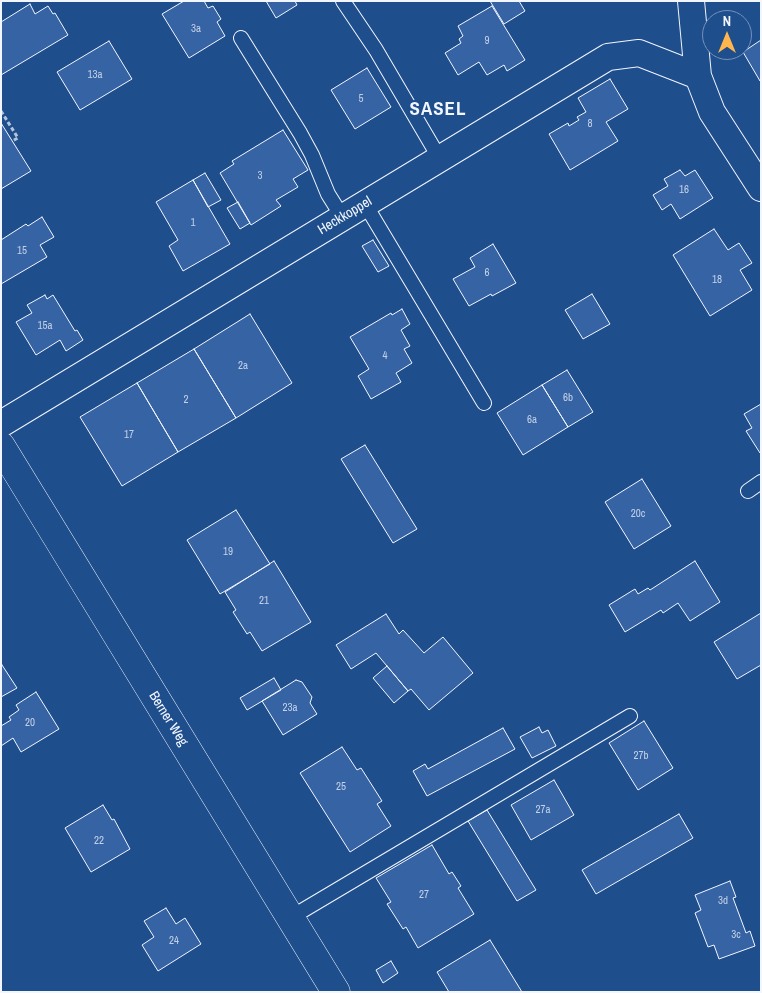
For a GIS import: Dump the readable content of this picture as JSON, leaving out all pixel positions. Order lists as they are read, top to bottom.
{
  "streets": {
    "street": ["Heckkoppel", "Berner Weg"]
  },
  "districts": ["SASEL"],
  "house_numbers": [
    "3a",
    "9",
    "13a",
    "5",
    "8",
    "3",
    "16",
    "1",
    "15",
    "6",
    "18",
    "15a",
    "4",
    "2a",
    "6b",
    "2",
    "6a",
    "17",
    "20c",
    "19",
    "21",
    "23a",
    "20",
    "27b",
    "25",
    "27a",
    "22",
    "27",
    "3d",
    "3c",
    "24"
  ],
  "north": "top"
}
